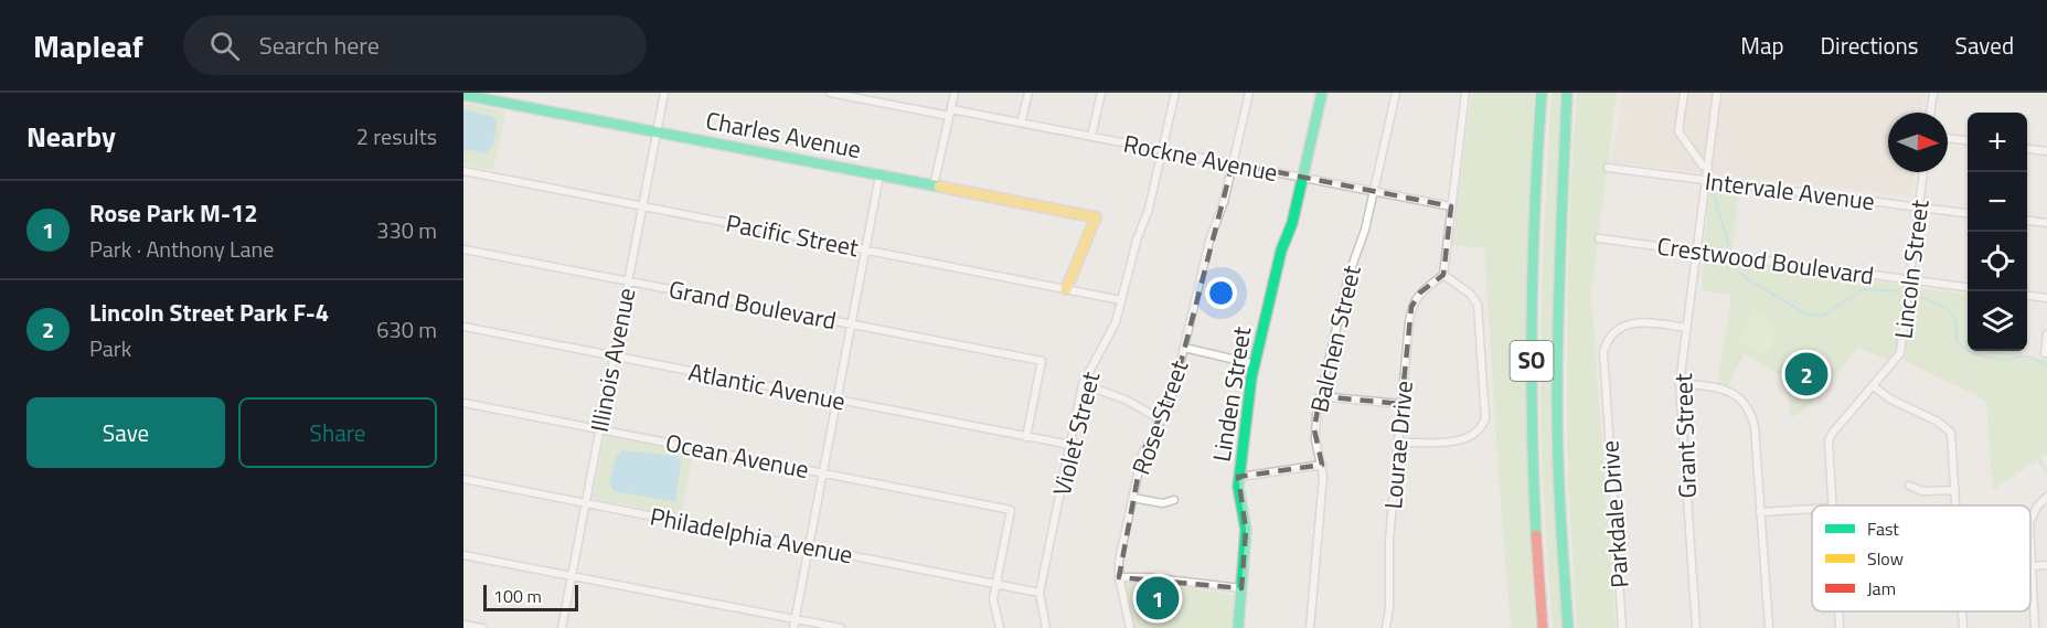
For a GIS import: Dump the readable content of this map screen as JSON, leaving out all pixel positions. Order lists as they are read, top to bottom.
{
  "streets": {
    "main road": ["Charles Avenue", "SO", "Linden Street"],
    "street": [
      "Rockne Avenue",
      "Intervale Avenue",
      "Pacific Street",
      "Crestwood Boulevard",
      "Lincoln Street",
      "Grand Boulevard",
      "Balchen Street",
      "Illinois Avenue",
      "Atlantic Avenue",
      "Rose Street",
      "Violet Street",
      "Grant Street",
      "Lourae Drive",
      "Ocean Avenue",
      "Parkdale Drive",
      "Philadelphia Avenue"
    ]
  },
  "crossings": [
    ["Charles Avenue", "Pacific Street"],
    ["Charles Avenue", "Illinois Avenue"],
    ["Rockne Avenue", "Balchen Street"],
    ["Rockne Avenue", "Linden Street"],
    ["Rockne Avenue", "Rose Street"],
    ["Rockne Avenue", "Violet Street"],
    ["Intervale Avenue", "Lincoln Street"],
    ["Intervale Avenue", "Grant Street"],
    ["Pacific Street", "Illinois Avenue"],
    ["Pacific Street", "Violet Street"],
    ["Crestwood Boulevard", "Lincoln Street"],
    ["Crestwood Boulevard", "Grant Street"],
    ["Grand Boulevard", "Illinois Avenue"],
    ["Grand Boulevard", "Atlantic Avenue"],
    ["Illinois Avenue", "Atlantic Avenue"],
    ["Illinois Avenue", "Ocean Avenue"],
    ["Illinois Avenue", "Philadelphia Avenue"],
    ["Atlantic Avenue", "Violet Street"],
    ["Violet Street", "Philadelphia Avenue"],
    ["Grant Street", "Parkdale Drive"],
    ["Ocean Avenue", "Philadelphia Avenue"]
  ],
  "legend": ["Fast", "Slow", "Jam"],
  "scale_bar": "100 m",
  "north": "right",
  "page": {
    "header": "Mapleaf",
    "search": "Search here",
    "nav": ["Map", "Directions", "Saved"],
    "heading": ["Nearby", "2 results"],
    "map_buttons": ["+", "−"],
    "list": [
      {
        "mark": "1",
        "name": "Rose Park M-12",
        "note": "Park · Anthony Lane",
        "value": "330 m"
      },
      {
        "mark": "2",
        "name": "Lincoln Street Park F-4",
        "note": "Park",
        "value": "630 m"
      }
    ],
    "pins": ["2", "1"],
    "buttons": ["Save", "Share"],
    "scale": "100 m"
  }
}
